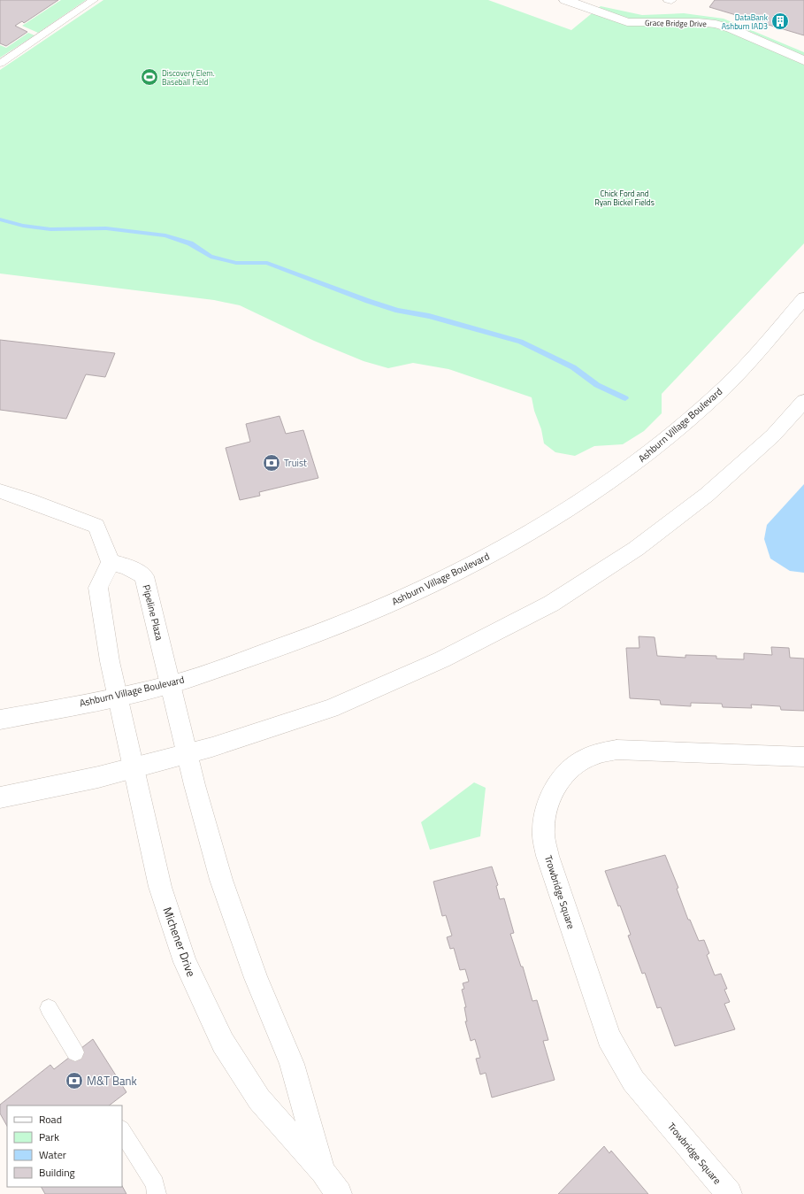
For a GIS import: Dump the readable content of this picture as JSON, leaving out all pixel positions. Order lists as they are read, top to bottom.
{
  "streets": {
    "street": [
      "Grace Bridge Drive",
      "Ashburn Village Boulevard",
      "Pipeline Plaza",
      "Trowbridge Square",
      "Michener Drive"
    ]
  },
  "crossings": [
    ["Ashburn Village Boulevard", "Pipeline Plaza"],
    ["Ashburn Village Boulevard", "Michener Drive"],
    ["Pipeline Plaza", "Michener Drive"]
  ],
  "parks": ["Chick Ford and Ryan Bickel Fields"],
  "places": {
    "building": ["DataBank Ashburn IAD3"],
    "sports": ["Discovery Elem. Baseball Field"],
    "bank": ["Truist", "M&T Bank"]
  },
  "legend": [
    "Road",
    "Park",
    "Water",
    "Building"
  ]
}
